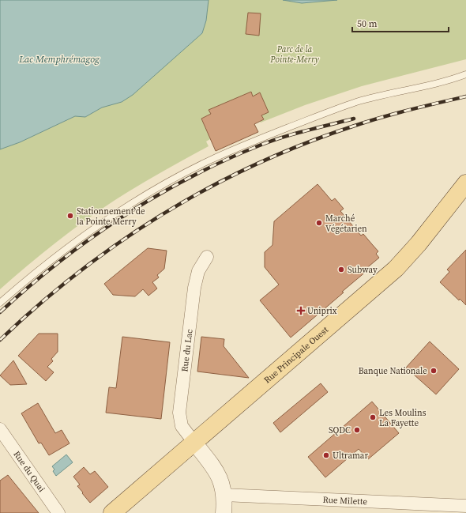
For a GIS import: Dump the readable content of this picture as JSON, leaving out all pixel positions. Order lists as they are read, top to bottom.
{
  "streets": {
    "main road": ["Rue Principale Ouest"],
    "street": ["Rue du Lac", "Rue du Quai", "Rue Milette"]
  },
  "crossings": [
    ["Rue du Lac", "Rue Principale Ouest"]
  ],
  "water": ["Lac Memphrémagog"],
  "parks": ["Parc de la Pointe-Merry"],
  "places": {
    "other": [
      "Stationnement de la Pointe Merry",
      "Marché Végétarien",
      "Subway",
      "Banque Nationale",
      "Les Moulins La Fayette",
      "SQDC",
      "Ultramar"
    ],
    "health": ["Uniprix"]
  },
  "scale_bar": "50 m"
}
